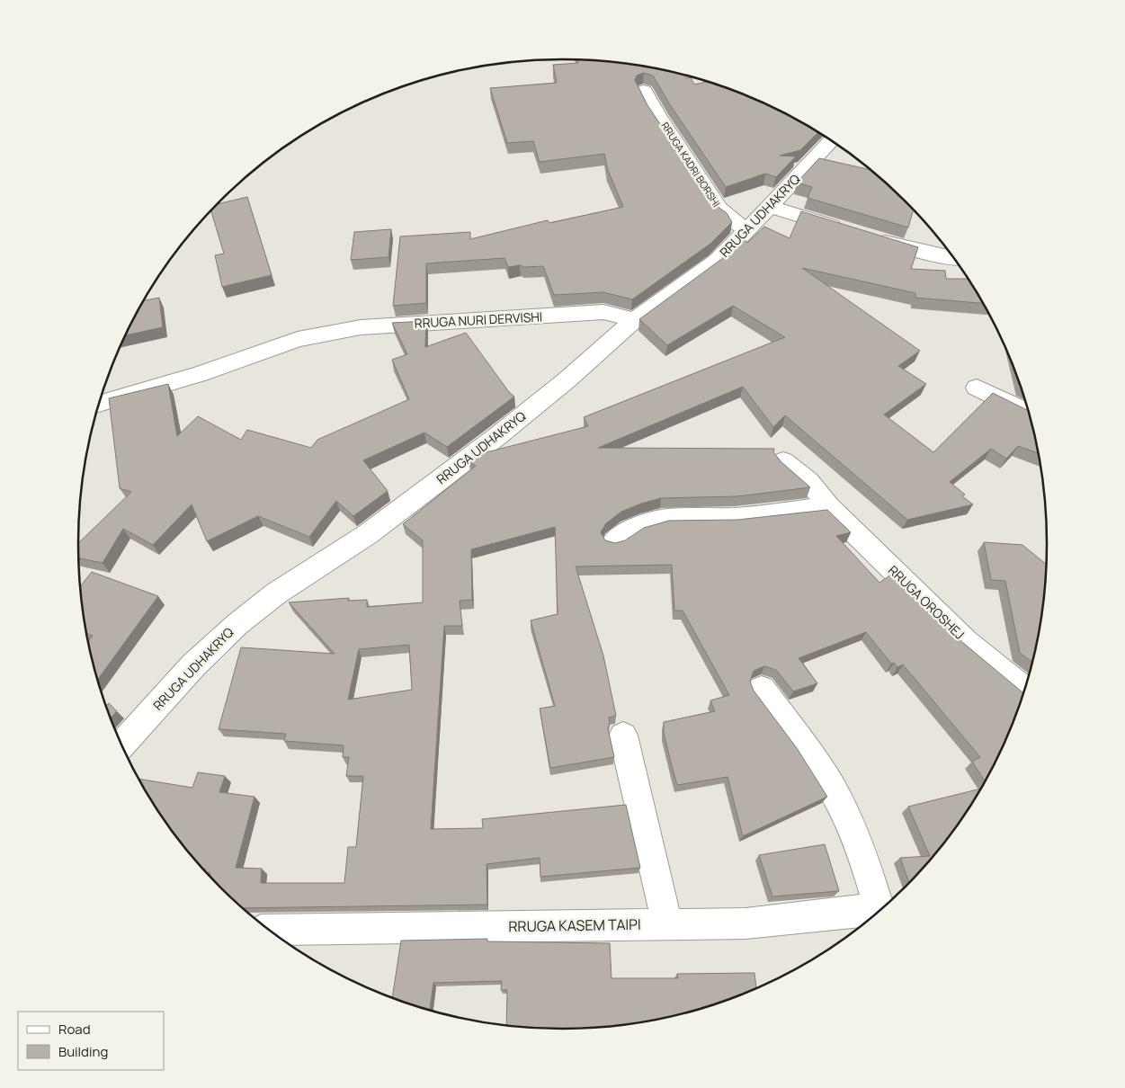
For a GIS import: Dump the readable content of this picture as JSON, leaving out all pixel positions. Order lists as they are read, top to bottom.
{
  "streets": {
    "street": [
      "RRUGA KADRI BORSHI",
      "RRUGA UDHAKRYQ",
      "RRUGA NURI DERVISHI",
      "RRUGA OROSHEJ",
      "RRUGA KASEM TAIPI"
    ]
  },
  "crossings": [
    ["RRUGA KADRI BORSHI", "RRUGA UDHAKRYQ"],
    ["RRUGA UDHAKRYQ", "RRUGA NURI DERVISHI"]
  ],
  "legend": ["Road", "Building"]
}
